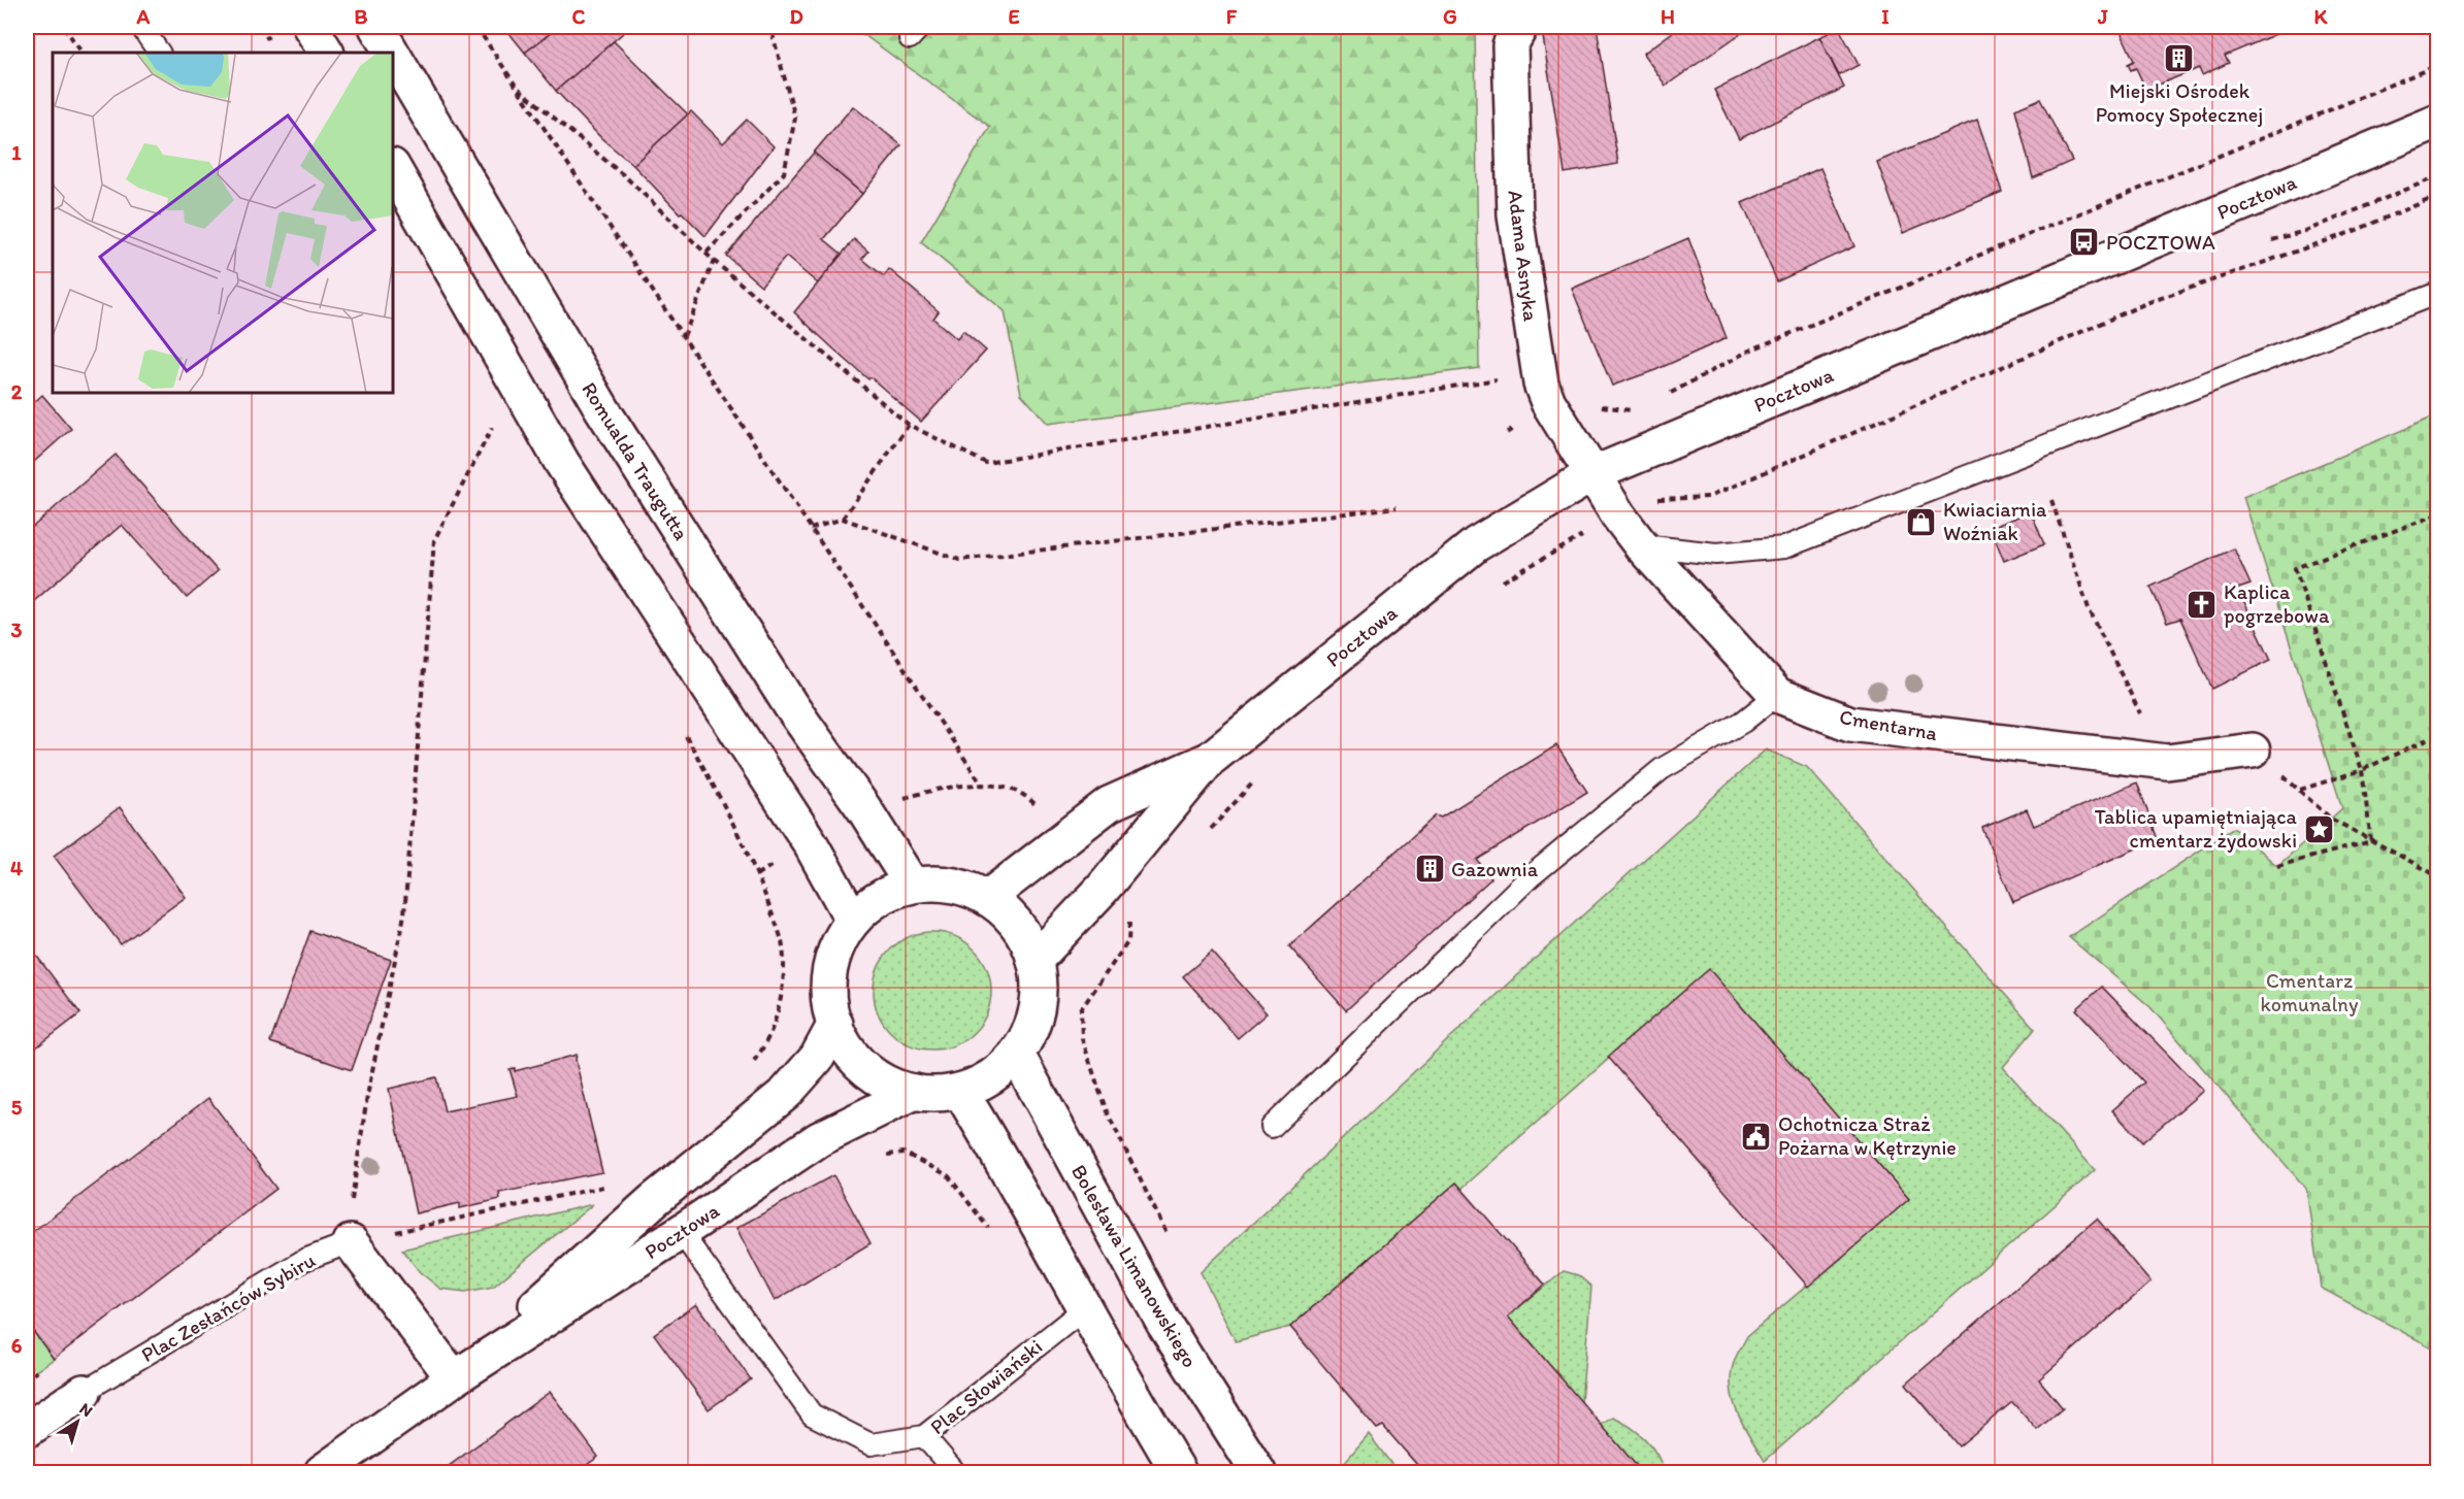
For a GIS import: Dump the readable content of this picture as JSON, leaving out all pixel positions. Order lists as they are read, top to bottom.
{
  "streets": {
    "main road": [
      "Pocztowa",
      "Adama Asnyka",
      "Romualda Traugutta",
      "Cmentarna",
      "Bolesława Limanowskiego",
      "Plac Zesłańców Sybiru"
    ],
    "lane": ["Plac Słowiański"]
  },
  "crossings": [
    ["Pocztowa", "Adama Asnyka"],
    ["Pocztowa", "Romualda Traugutta"],
    ["Pocztowa", "Cmentarna"],
    ["Pocztowa", "Bolesława Limanowskiego"],
    ["Adama Asnyka", "Cmentarna"],
    ["Romualda Traugutta", "Bolesława Limanowskiego"]
  ],
  "parks": ["Cmentarz komunalny"],
  "places": {
    "building": ["Miejski Ośrodek Pomocy Społecznej", "Gazownia"],
    "bus stop": ["POCZTOWA"],
    "shop": ["Kwiaciarnia Woźniak"],
    "church": ["Kaplica pogrzebowa"],
    "place": ["Tablica upamiętniająca cmentarz żydowski"],
    "public building": ["Ochotnicza Straż Pożarna w Kętrzynie"]
  },
  "north": "top right",
  "grid": {
    "columns": [
      "A",
      "B",
      "C",
      "D",
      "E",
      "F",
      "G",
      "H",
      "I",
      "J",
      "K"
    ],
    "rows": [
      "1",
      "2",
      "3",
      "4",
      "5",
      "6"
    ]
  }
}
